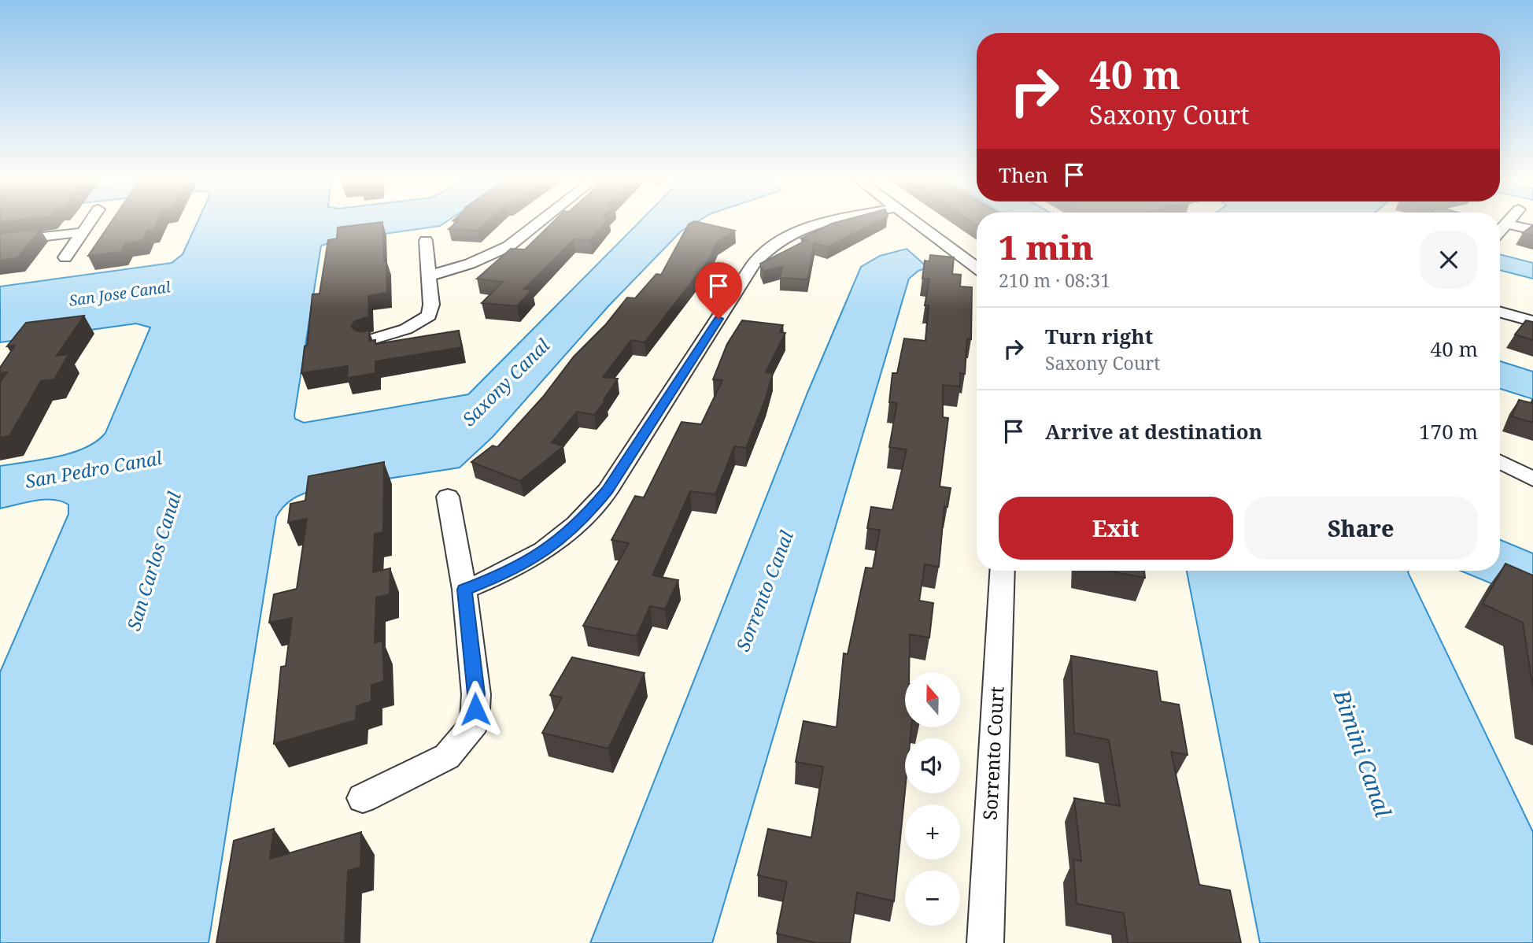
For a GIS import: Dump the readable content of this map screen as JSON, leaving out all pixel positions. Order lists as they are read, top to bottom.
{
  "streets": {
    "street": ["Sorrento Court"]
  },
  "water": [
    "San Jose Canal",
    "Saxony Canal",
    "San Pedro Canal",
    "San Carlos Canal",
    "Sorrento Canal",
    "Bimini Canal"
  ],
  "north": "top",
  "page": {
    "turn": ["40 m", "Saxony Court"],
    "then": "Then",
    "heading": ["1 min", "210 m · 08:31"],
    "list": [
      {
        "name": "Turn right",
        "note": "Saxony Court",
        "value": "40 m"
      },
      {
        "name": "Arrive at destination",
        "value": "170 m"
      }
    ],
    "buttons": ["Exit", "Share"],
    "map_buttons": ["+", "−"]
  }
}
